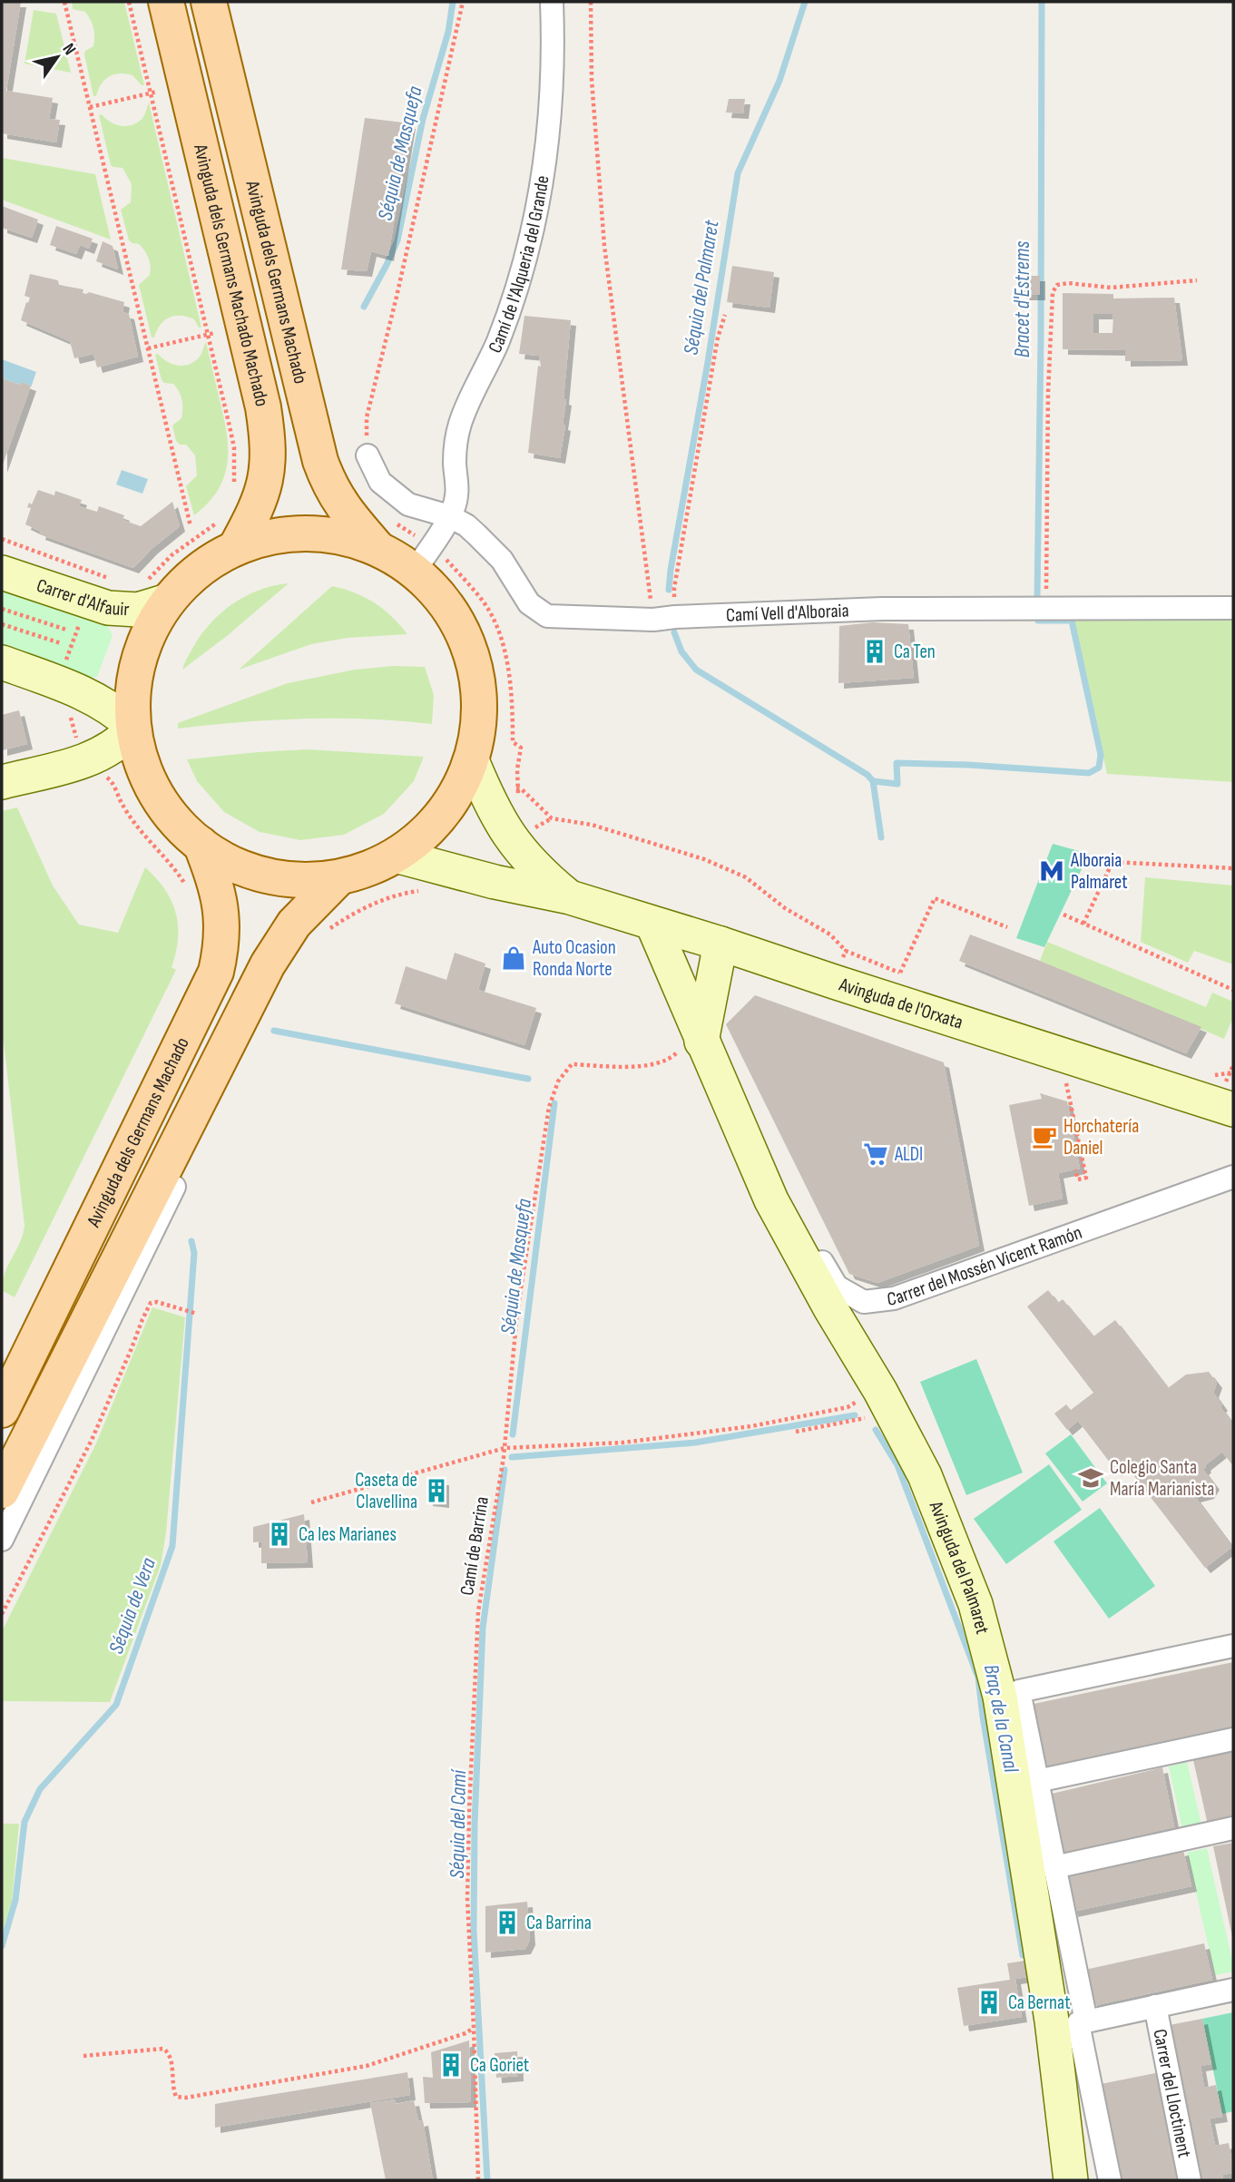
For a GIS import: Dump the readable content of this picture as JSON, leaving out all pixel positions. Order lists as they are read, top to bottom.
{
  "streets": {
    "main road": [
      "Avinguda dels Germans Machado Machado",
      "Avinguda dels Germans Machado",
      "Carrer d'Alfauir",
      "Avinguda de l'Orxata",
      "Avinguda del Palmaret"
    ],
    "street": [
      "Camí de l'Alqueria del Grande",
      "Camí Vell d'Alboraia",
      "Carrer del Mossén Vicent Ramón",
      "Carrer del Lloctinent"
    ],
    "path": ["Camí de Barrina"]
  },
  "crossings": [
    ["Camí de l'Alqueria del Grande", "Camí Vell d'Alboraia"],
    ["Avinguda de l'Orxata", "Avinguda del Palmaret"],
    ["Carrer del Mossén Vicent Ramón", "Avinguda del Palmaret"],
    ["Camí de Barrina", "Avinguda del Palmaret"]
  ],
  "water": [
    "Séquia de Masquefa",
    "Séquia del Palmaret",
    "Bracet d'Estrems",
    "Séquia de Vera",
    "Braç de la Canal",
    "Séquia del Camí"
  ],
  "places": {
    "building": [
      "Ca Ten",
      "Caseta de Clavellina",
      "Ca les Marianes",
      "Ca Barrina",
      "Ca Bernat",
      "Ca Goriet"
    ],
    "metro station": ["Alboraia Palmaret"],
    "shop": ["Auto Ocasion Ronda Norte"],
    "cafe": ["Horchatería Daniel"],
    "supermarket": ["ALDI"],
    "school or university": ["Colegio Santa María Marianista"]
  },
  "north": "top right"
}
